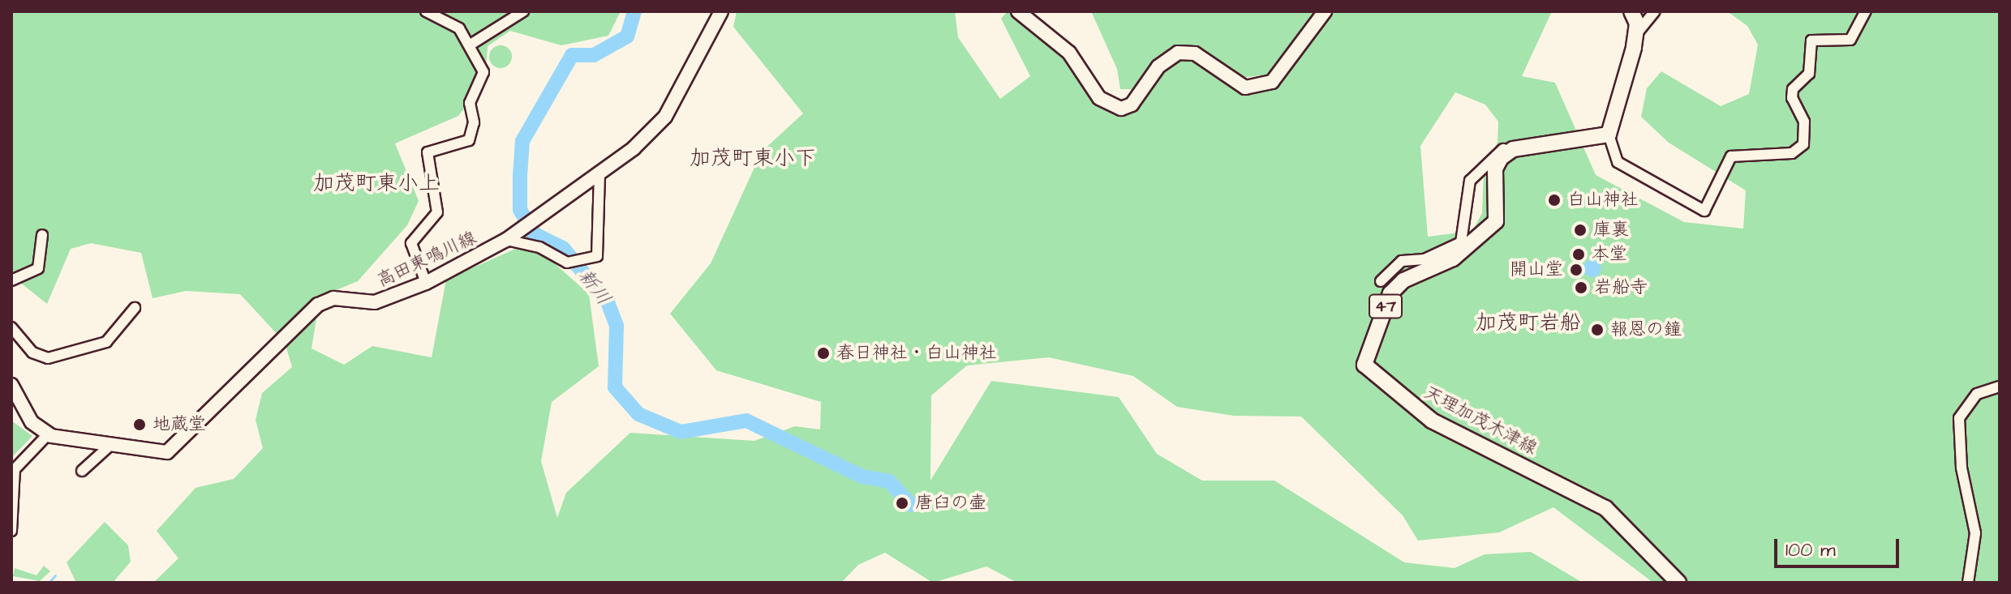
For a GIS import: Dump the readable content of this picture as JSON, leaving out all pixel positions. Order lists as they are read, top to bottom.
{
  "streets": {
    "main road": ["高田東鳴川線", "47", "天理加茂木津線"]
  },
  "districts": ["加茂町東小下", "加茂町東小上", "加茂町岩船"],
  "water": ["新川"],
  "places": [
    "白山神社",
    "庫裏",
    "本堂",
    "開山堂",
    "岩船寺",
    "報恩の鐘",
    "春日神社・白山神社",
    "地蔵堂",
    "唐臼の壷"
  ],
  "scale_bar": "100 m"
}
